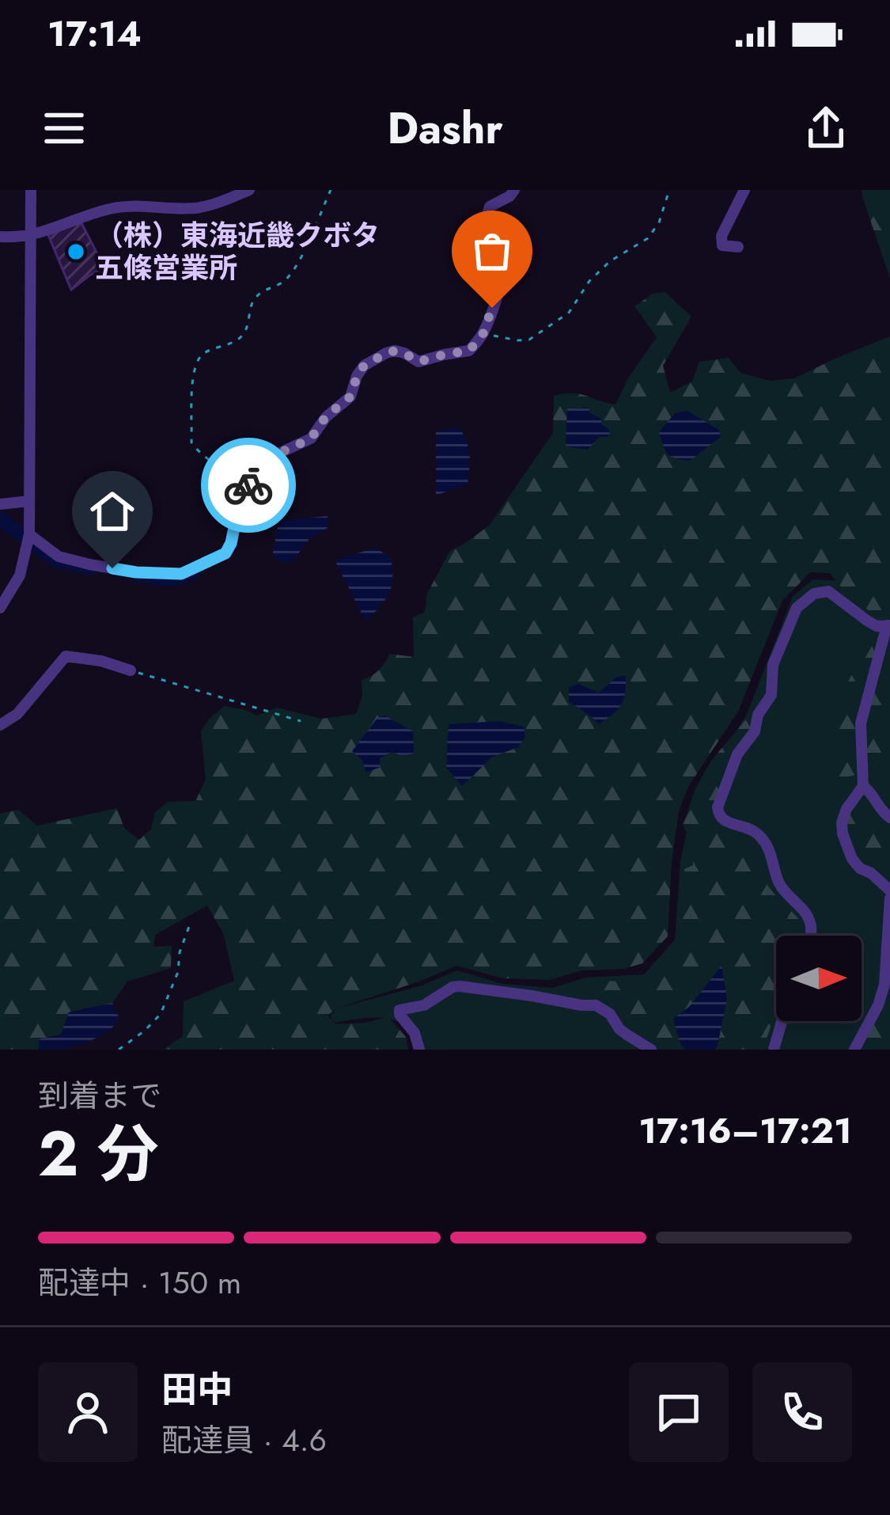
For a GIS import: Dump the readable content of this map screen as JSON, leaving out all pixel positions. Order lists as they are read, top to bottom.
{
  "places": ["（株）東海近畿クボタ 五條営業所"],
  "north": "right",
  "page": {
    "status": "17:14",
    "header": "Dashr",
    "heading": ["2 分", "到着まで", "17:16–17:21"],
    "panel": ["田中", "配達員 · 4.6"],
    "bar": "配達中 · 150 m"
  }
}
